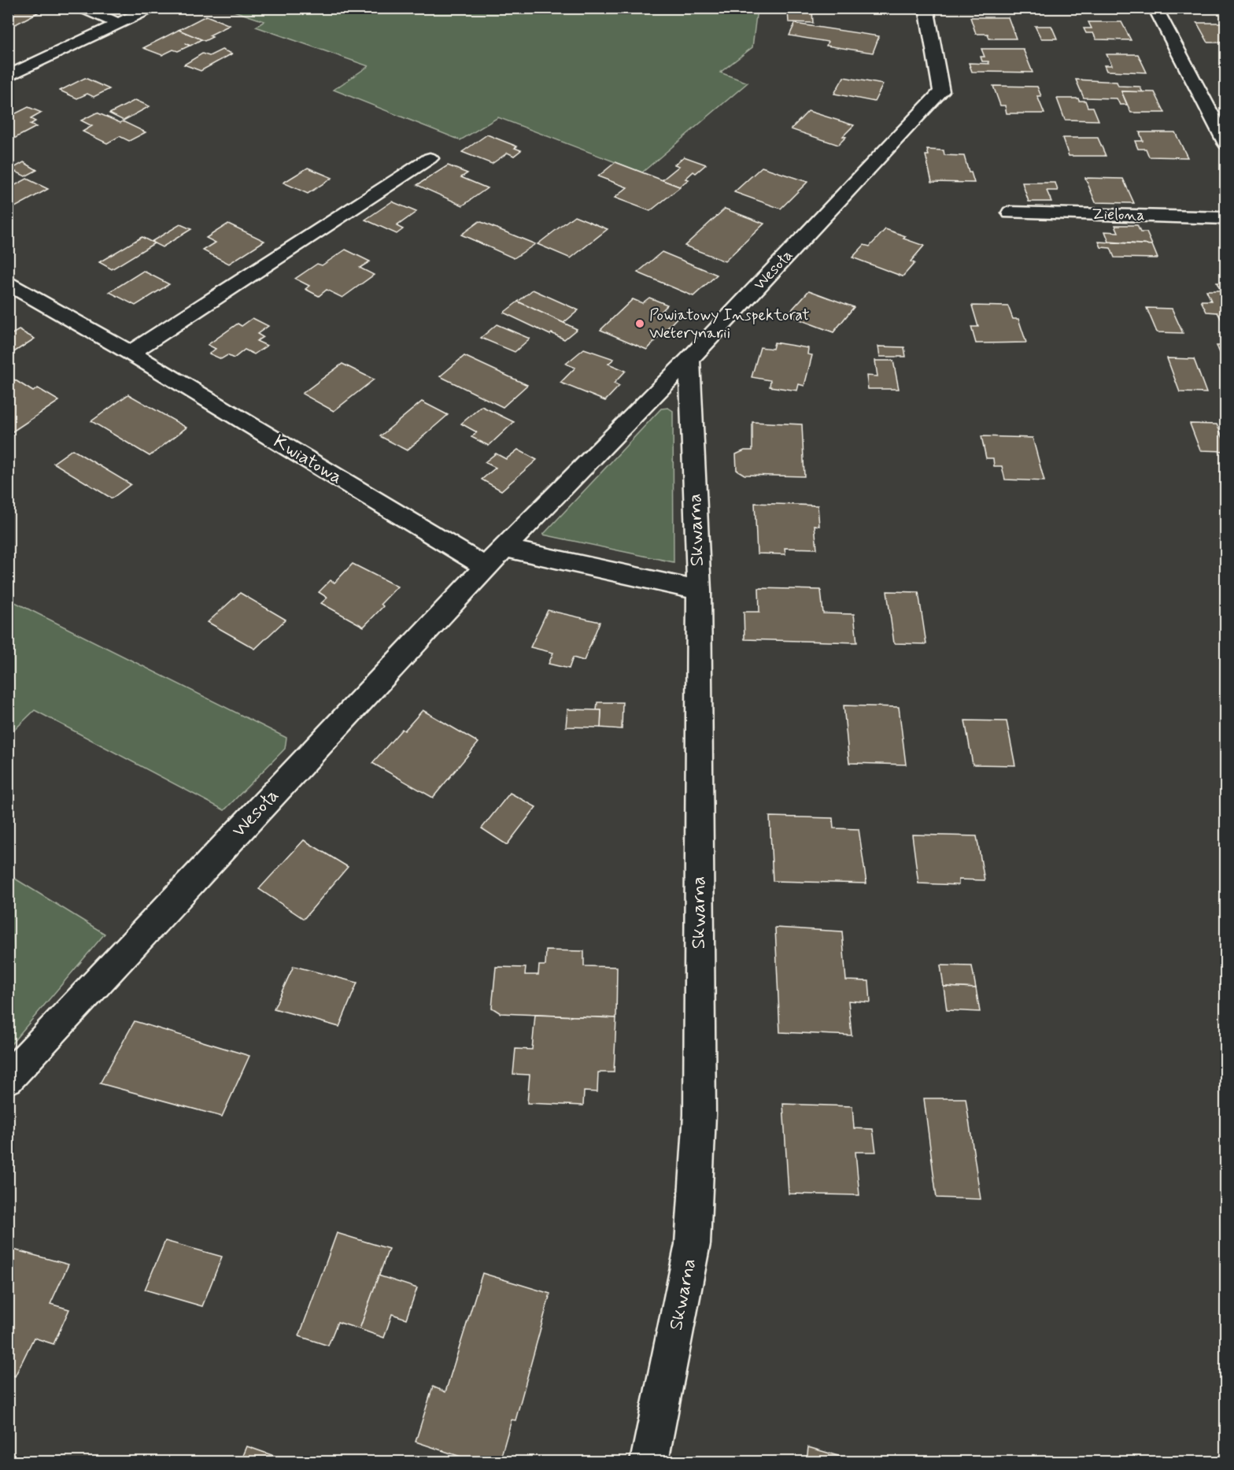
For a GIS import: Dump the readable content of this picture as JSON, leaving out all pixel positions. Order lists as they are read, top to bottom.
{
  "streets": {
    "street": [
      "Zielona",
      "Wesoła",
      "Kwiatowa",
      "Skwarna"
    ]
  },
  "crossings": [
    ["Wesoła", "Kwiatowa"],
    ["Wesoła", "Skwarna"]
  ],
  "places": ["Powiatowy Inspektorat Weterynarii"]
}
